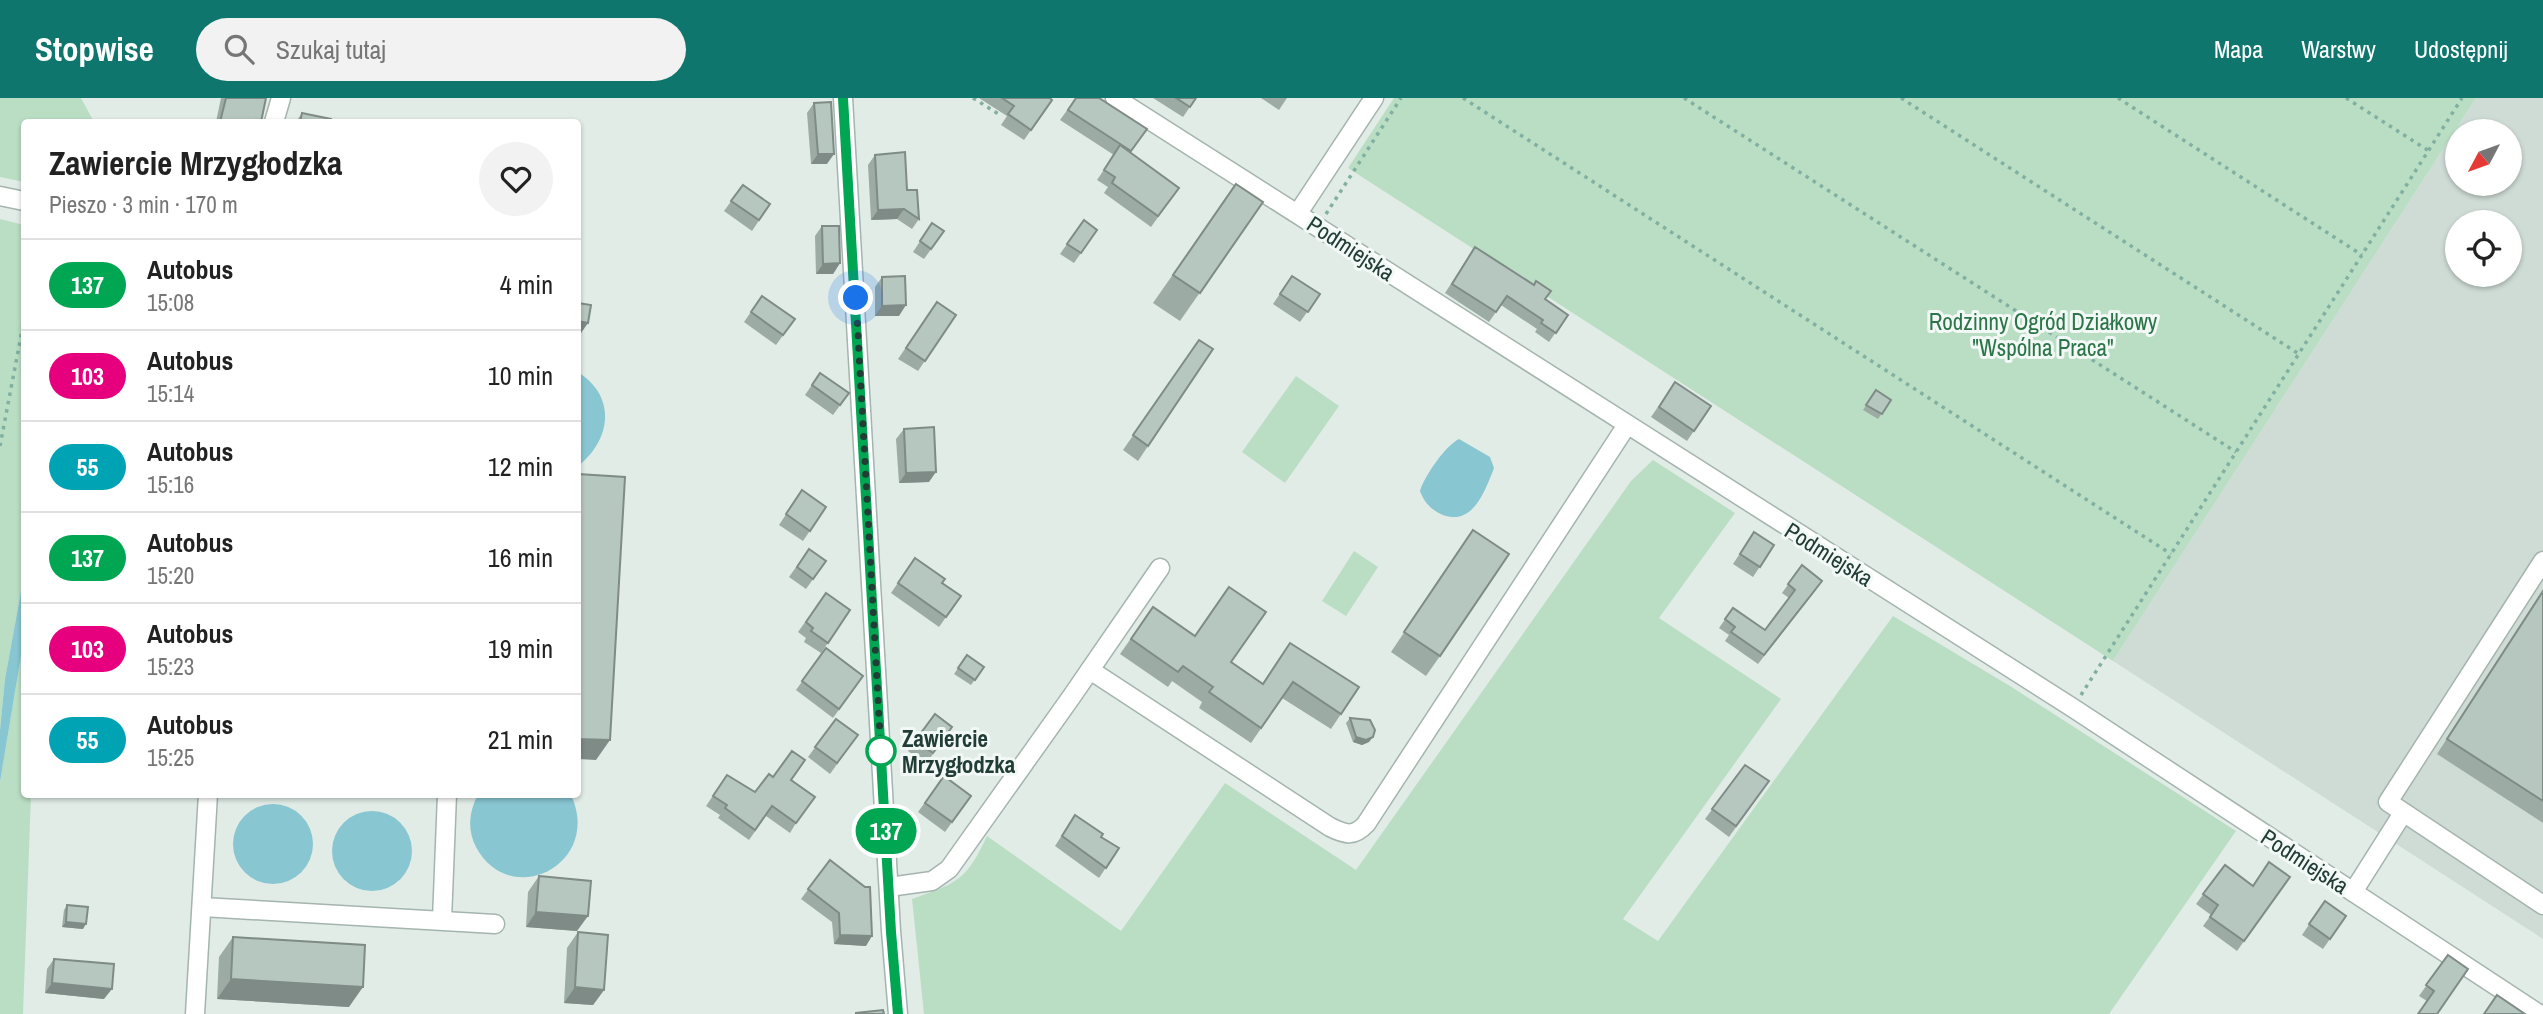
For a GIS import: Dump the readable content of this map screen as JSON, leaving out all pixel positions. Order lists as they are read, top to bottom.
{
  "streets": {
    "street": ["Podmiejska"]
  },
  "parks": ["Rodzinny Ogród Działkowy \"Wspólna Praca\""],
  "places": ["Zawiercie Mrzygłodzka"],
  "lines": ["bus line 137"],
  "north": "bottom left",
  "page": {
    "header": "Stopwise",
    "search": "Szukaj tutaj",
    "nav": ["Mapa", "Warstwy", "Udostępnij"],
    "on_map": "137",
    "heading": ["Zawiercie Mrzygłodzka", "Pieszo · 3 min · 170 m"],
    "list": [
      {
        "mark": "137",
        "name": "Autobus",
        "note": "15:08",
        "value": "4 min"
      },
      {
        "mark": "103",
        "name": "Autobus",
        "note": "15:14",
        "value": "10 min"
      },
      {
        "mark": "55",
        "name": "Autobus",
        "note": "15:16",
        "value": "12 min"
      },
      {
        "mark": "137",
        "name": "Autobus",
        "note": "15:20",
        "value": "16 min"
      },
      {
        "mark": "103",
        "name": "Autobus",
        "note": "15:23",
        "value": "19 min"
      },
      {
        "mark": "55",
        "name": "Autobus",
        "note": "15:25",
        "value": "21 min"
      }
    ]
  }
}
